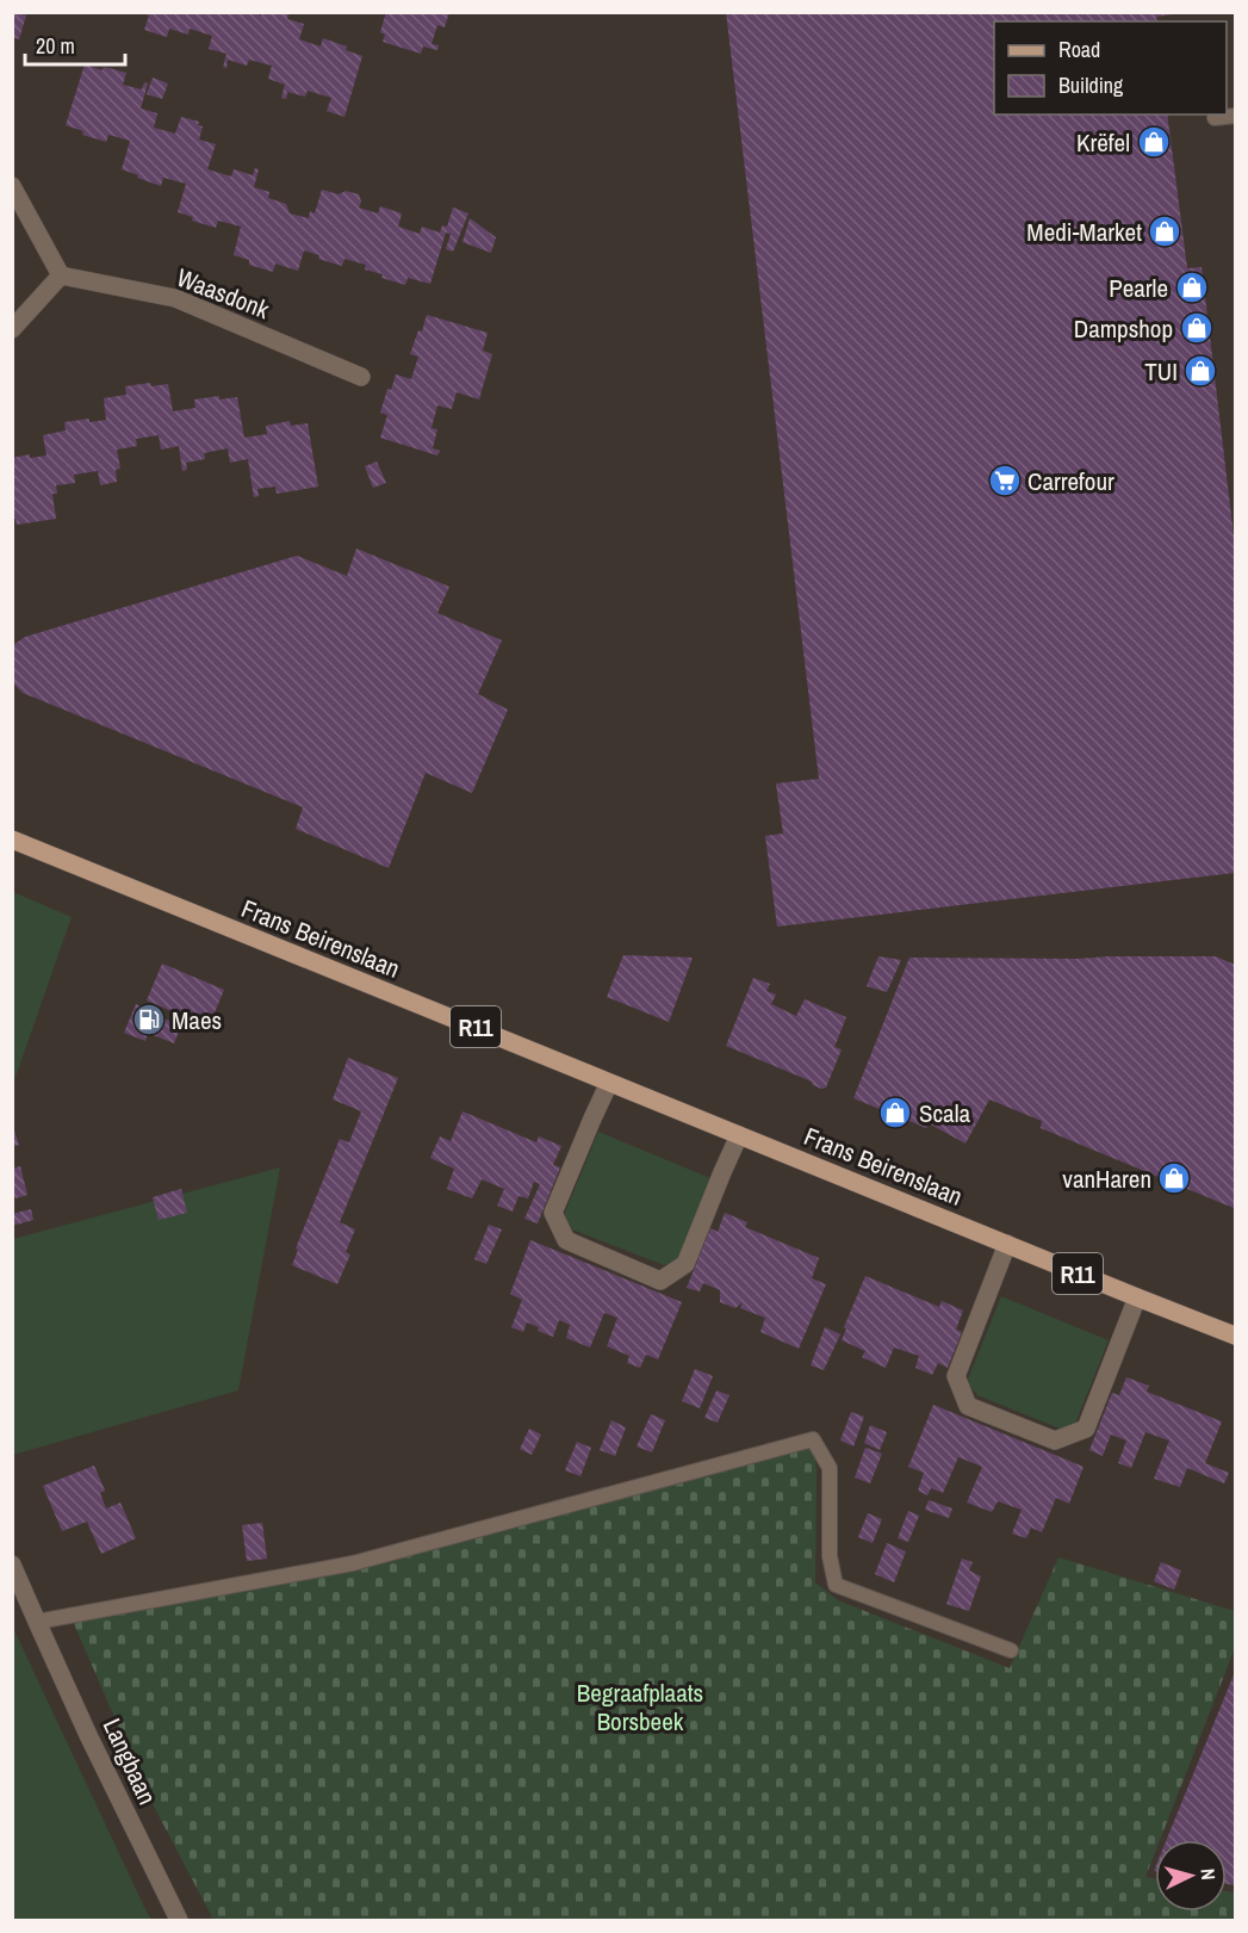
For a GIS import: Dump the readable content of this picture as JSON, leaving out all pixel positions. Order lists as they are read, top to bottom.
{
  "streets": {
    "main road": ["Frans Beirenslaan", "R11"],
    "street": ["Waasdonk", "Langbaan"]
  },
  "parks": ["Begraafplaats Borsbeek"],
  "places": {
    "shop": [
      "Krëfel",
      "Medi-Market",
      "Pearle",
      "Dampshop",
      "TUI",
      "Scala",
      "vanHaren"
    ],
    "supermarket": ["Carrefour"],
    "fuel station": ["Maes"]
  },
  "legend": ["Road", "Building"],
  "scale_bar": "20 m",
  "north": "right"
}
